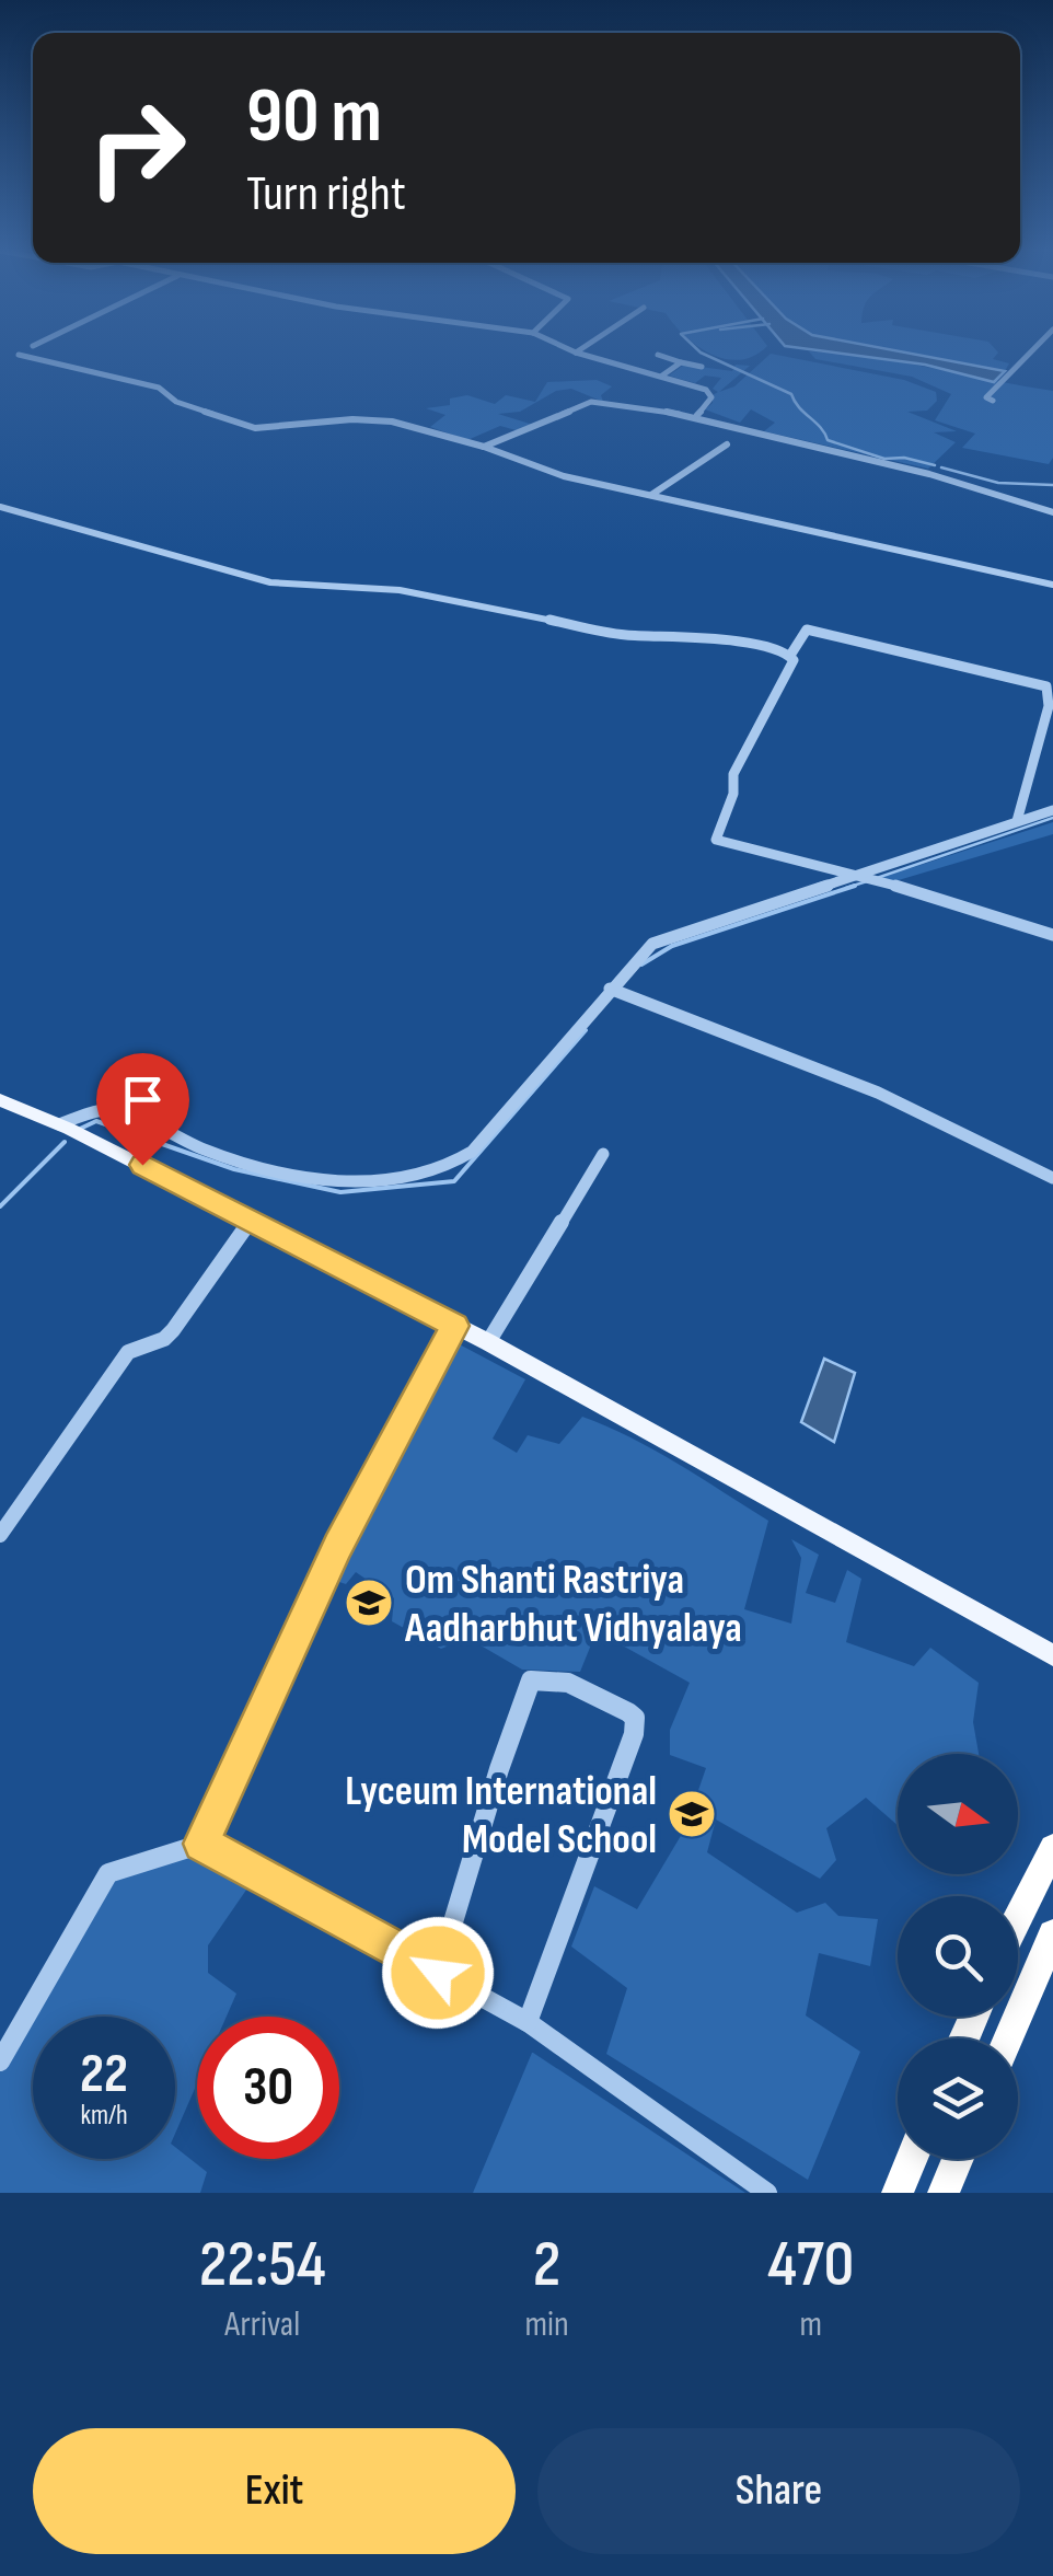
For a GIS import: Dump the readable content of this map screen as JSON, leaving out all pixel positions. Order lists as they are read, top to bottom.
{
  "places": {
    "school or university": ["Om Shanti Rastriya Aadharbhut Vidhyalaya", "Lyceum International Model School"]
  },
  "north": "right",
  "page": {
    "turn": ["90 m", "Turn right"],
    "speed": "22 km/h",
    "limit": "30",
    "eta": [
      "22:54",
      "Arrival",
      "2",
      "min",
      "470",
      "m"
    ],
    "buttons": ["Exit", "Share"]
  }
}
